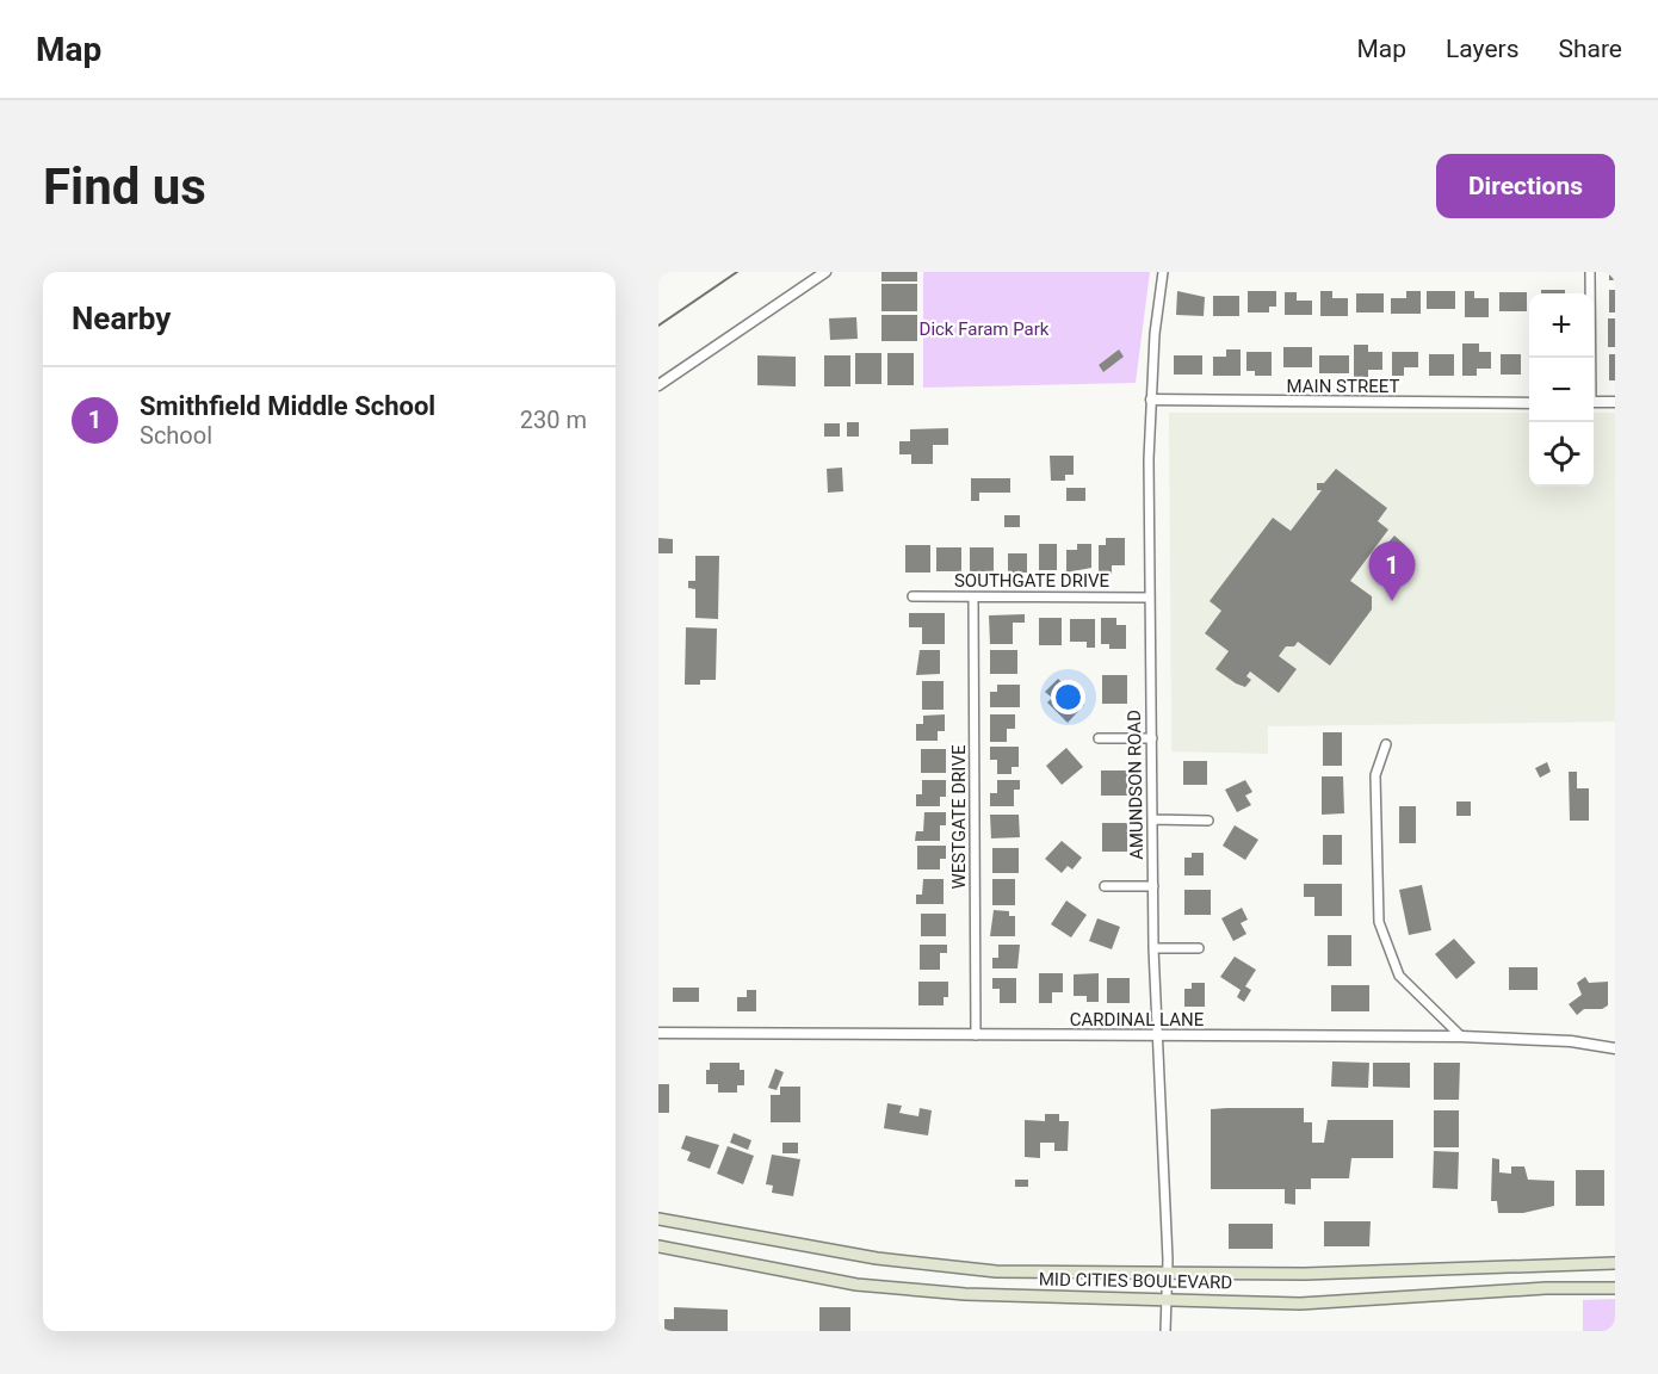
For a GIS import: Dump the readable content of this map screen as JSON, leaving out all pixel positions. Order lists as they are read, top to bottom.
{
  "streets": {
    "main road": ["MID CITIES BOULEVARD"],
    "street": [
      "MAIN STREET",
      "SOUTHGATE DRIVE",
      "AMUNDSON ROAD",
      "WESTGATE DRIVE",
      "CARDINAL LANE"
    ]
  },
  "crossings": [
    ["MAIN STREET", "AMUNDSON ROAD"],
    ["SOUTHGATE DRIVE", "AMUNDSON ROAD"],
    ["SOUTHGATE DRIVE", "WESTGATE DRIVE"],
    ["AMUNDSON ROAD", "CARDINAL LANE"],
    ["AMUNDSON ROAD", "MID CITIES BOULEVARD"],
    ["WESTGATE DRIVE", "CARDINAL LANE"]
  ],
  "parks": ["Dick Faram Park"],
  "page": {
    "header": "Map",
    "nav": ["Map", "Layers", "Share"],
    "buttons": "Directions",
    "title": "Find us",
    "heading": "Nearby",
    "map_buttons": ["+", "−"],
    "list": [
      {
        "mark": "1",
        "name": "Smithfield Middle School",
        "note": "School",
        "value": "230 m"
      }
    ],
    "pins": "1"
  }
}
